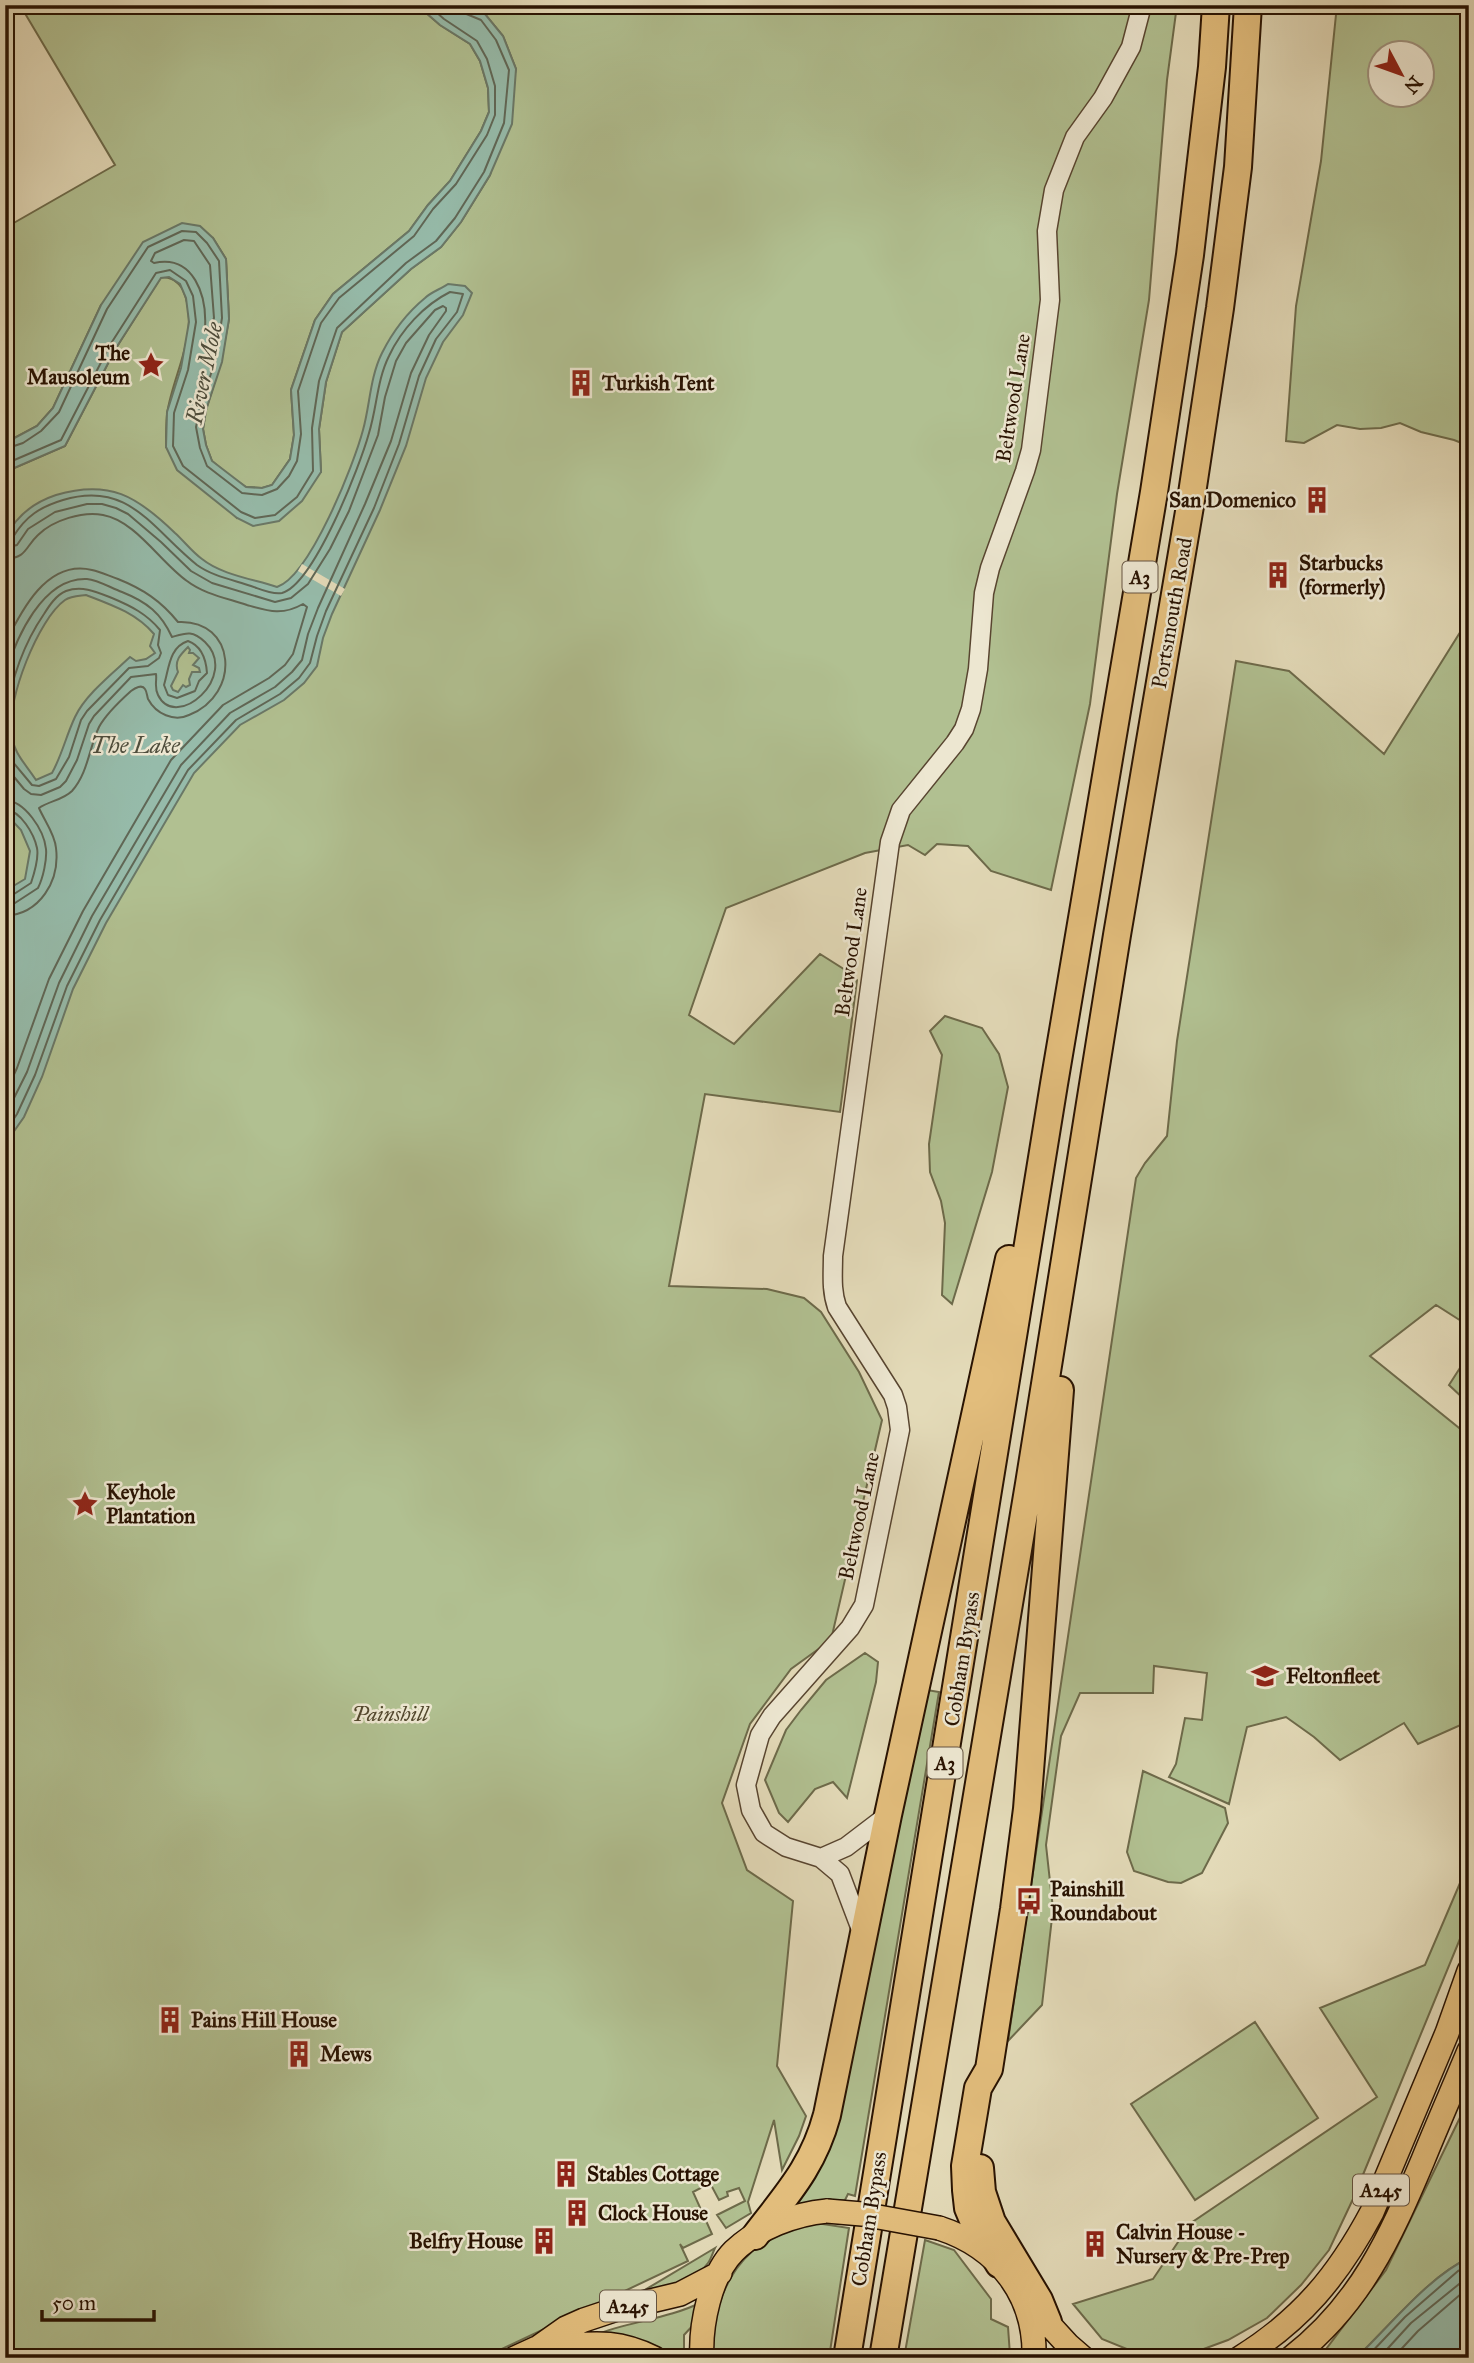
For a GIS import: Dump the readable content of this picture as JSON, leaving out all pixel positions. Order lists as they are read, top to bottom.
{
  "streets": {
    "highway": ["A3", "Portsmouth Road", "Cobham Bypass"],
    "main road": ["A245"],
    "street": ["Beltwood Lane"]
  },
  "crossings": [
    ["Portsmouth Road", "Cobham Bypass"]
  ],
  "water": ["River Mole", "The Lake"],
  "parks": ["Painshill"],
  "places": {
    "place": ["The Mausoleum", "Keyhole Plantation"],
    "building": [
      "Turkish Tent",
      "San Domenico",
      "Starbucks (formerly)",
      "Pains Hill House",
      "Mews",
      "Stables Cottage",
      "Clock House",
      "Belfry House",
      "Calvin House - Nursery & Pre-Prep"
    ],
    "school or university": ["Feltonfleet"],
    "bus stop": ["Painshill Roundabout"]
  },
  "scale_bar": "50 m",
  "north": "bottom right"
}
